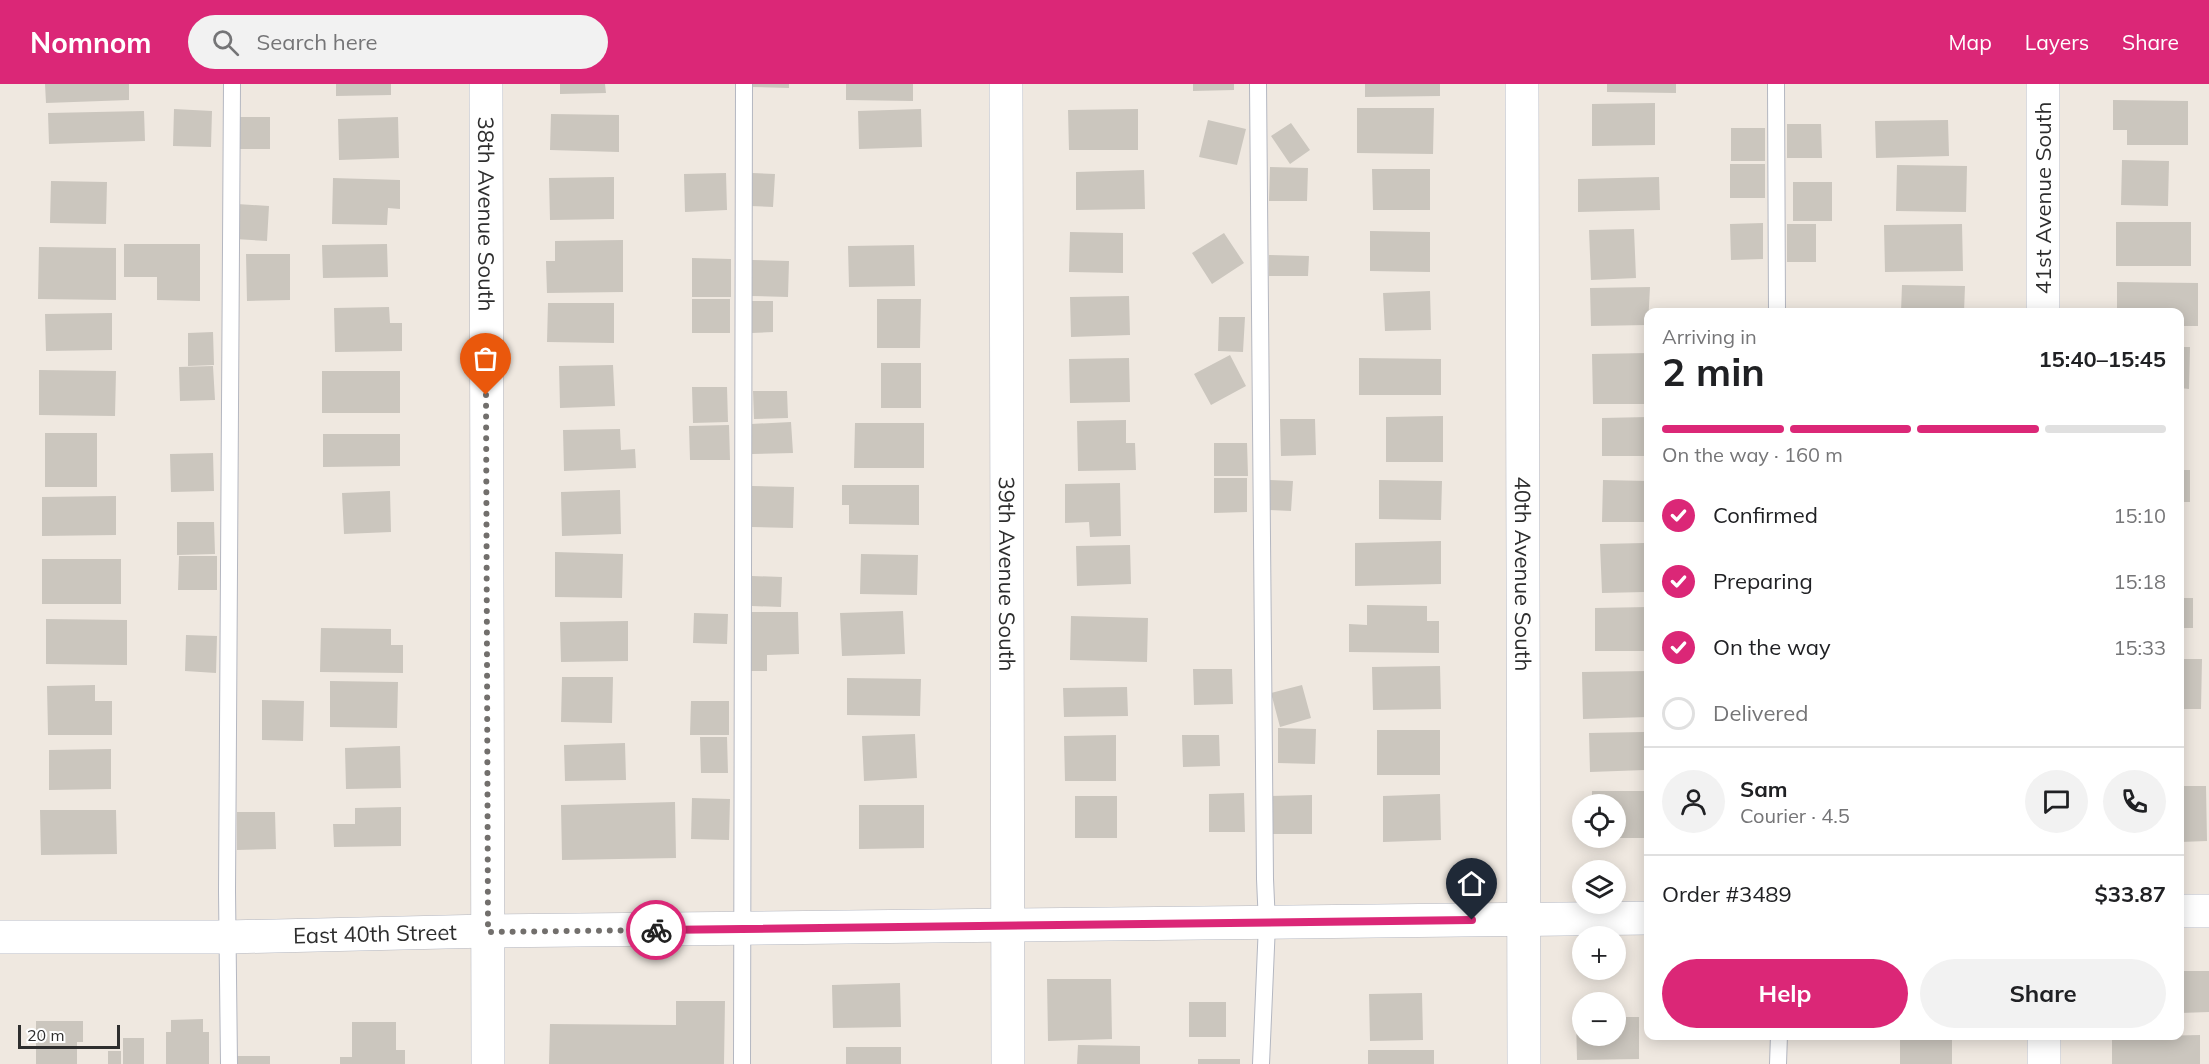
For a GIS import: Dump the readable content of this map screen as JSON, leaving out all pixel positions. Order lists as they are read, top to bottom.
{
  "streets": {
    "street": [
      "41st Avenue South",
      "38th Avenue South",
      "39th Avenue South",
      "40th Avenue South",
      "East 40th Street"
    ]
  },
  "crossings": [
    ["38th Avenue South", "East 40th Street"],
    ["39th Avenue South", "East 40th Street"],
    ["40th Avenue South", "East 40th Street"]
  ],
  "scale_bar": "20 m",
  "page": {
    "header": "Nomnom",
    "search": "Search here",
    "nav": ["Map", "Layers", "Share"],
    "heading": ["2 min", "Arriving in", "15:40–15:45"],
    "panel": [
      "Sam",
      "Courier · 4.5",
      "Order #3489",
      "$33.87"
    ],
    "bar": "On the way · 160 m",
    "list": [
      ["Confirmed", "15:10"],
      ["Preparing", "15:18"],
      ["On the way", "15:33"],
      "Delivered"
    ],
    "map_buttons": ["+", "−"],
    "buttons": ["Help", "Share"],
    "scale": "20 m"
  }
}
